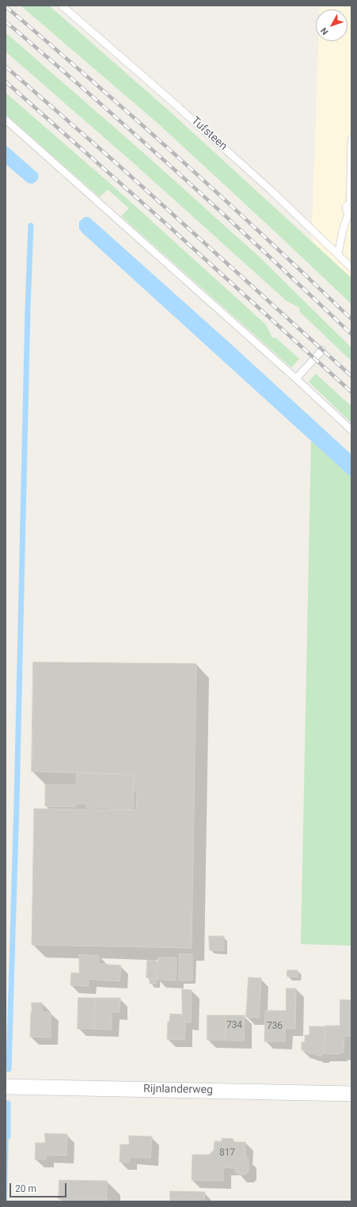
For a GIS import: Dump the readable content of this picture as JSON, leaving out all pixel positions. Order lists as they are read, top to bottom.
{
  "streets": {
    "street": ["Rijnlanderweg"],
    "lane": ["Tufsteen"]
  },
  "house_numbers": ["734", "736", "817"],
  "scale_bar": "20 m",
  "north": "bottom left"
}
